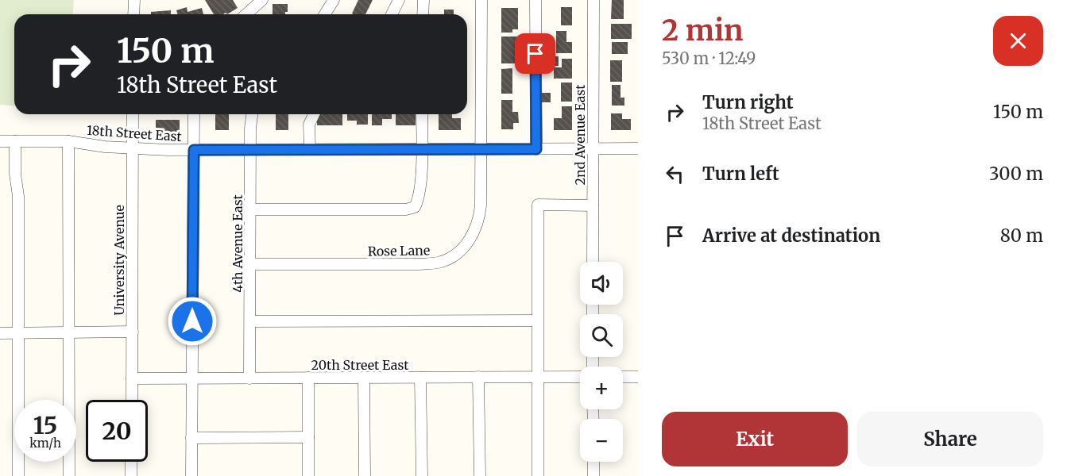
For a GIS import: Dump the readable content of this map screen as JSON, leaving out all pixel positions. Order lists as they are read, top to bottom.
{
  "streets": {
    "street": [
      "18th Street East",
      "2nd Avenue East",
      "4th Avenue East",
      "Rose Lane",
      "University Avenue",
      "20th Street East"
    ]
  },
  "crossings": [
    ["18th Street East", "2nd Avenue East"],
    ["18th Street East", "4th Avenue East"],
    ["18th Street East", "Rose Lane"],
    ["18th Street East", "University Avenue"],
    ["4th Avenue East", "Rose Lane"],
    ["4th Avenue East", "20th Street East"],
    ["University Avenue", "20th Street East"]
  ],
  "page": {
    "heading": ["2 min", "530 m · 12:49"],
    "turn": ["150 m", "18th Street East"],
    "list": [
      {
        "name": "Turn right",
        "note": "18th Street East",
        "value": "150 m"
      },
      {
        "name": "Turn left",
        "value": "300 m"
      },
      {
        "name": "Arrive at destination",
        "value": "80 m"
      }
    ],
    "map_buttons": ["+", "−"],
    "speed": "15 km/h",
    "limit": "20",
    "buttons": ["Exit", "Share"]
  }
}
